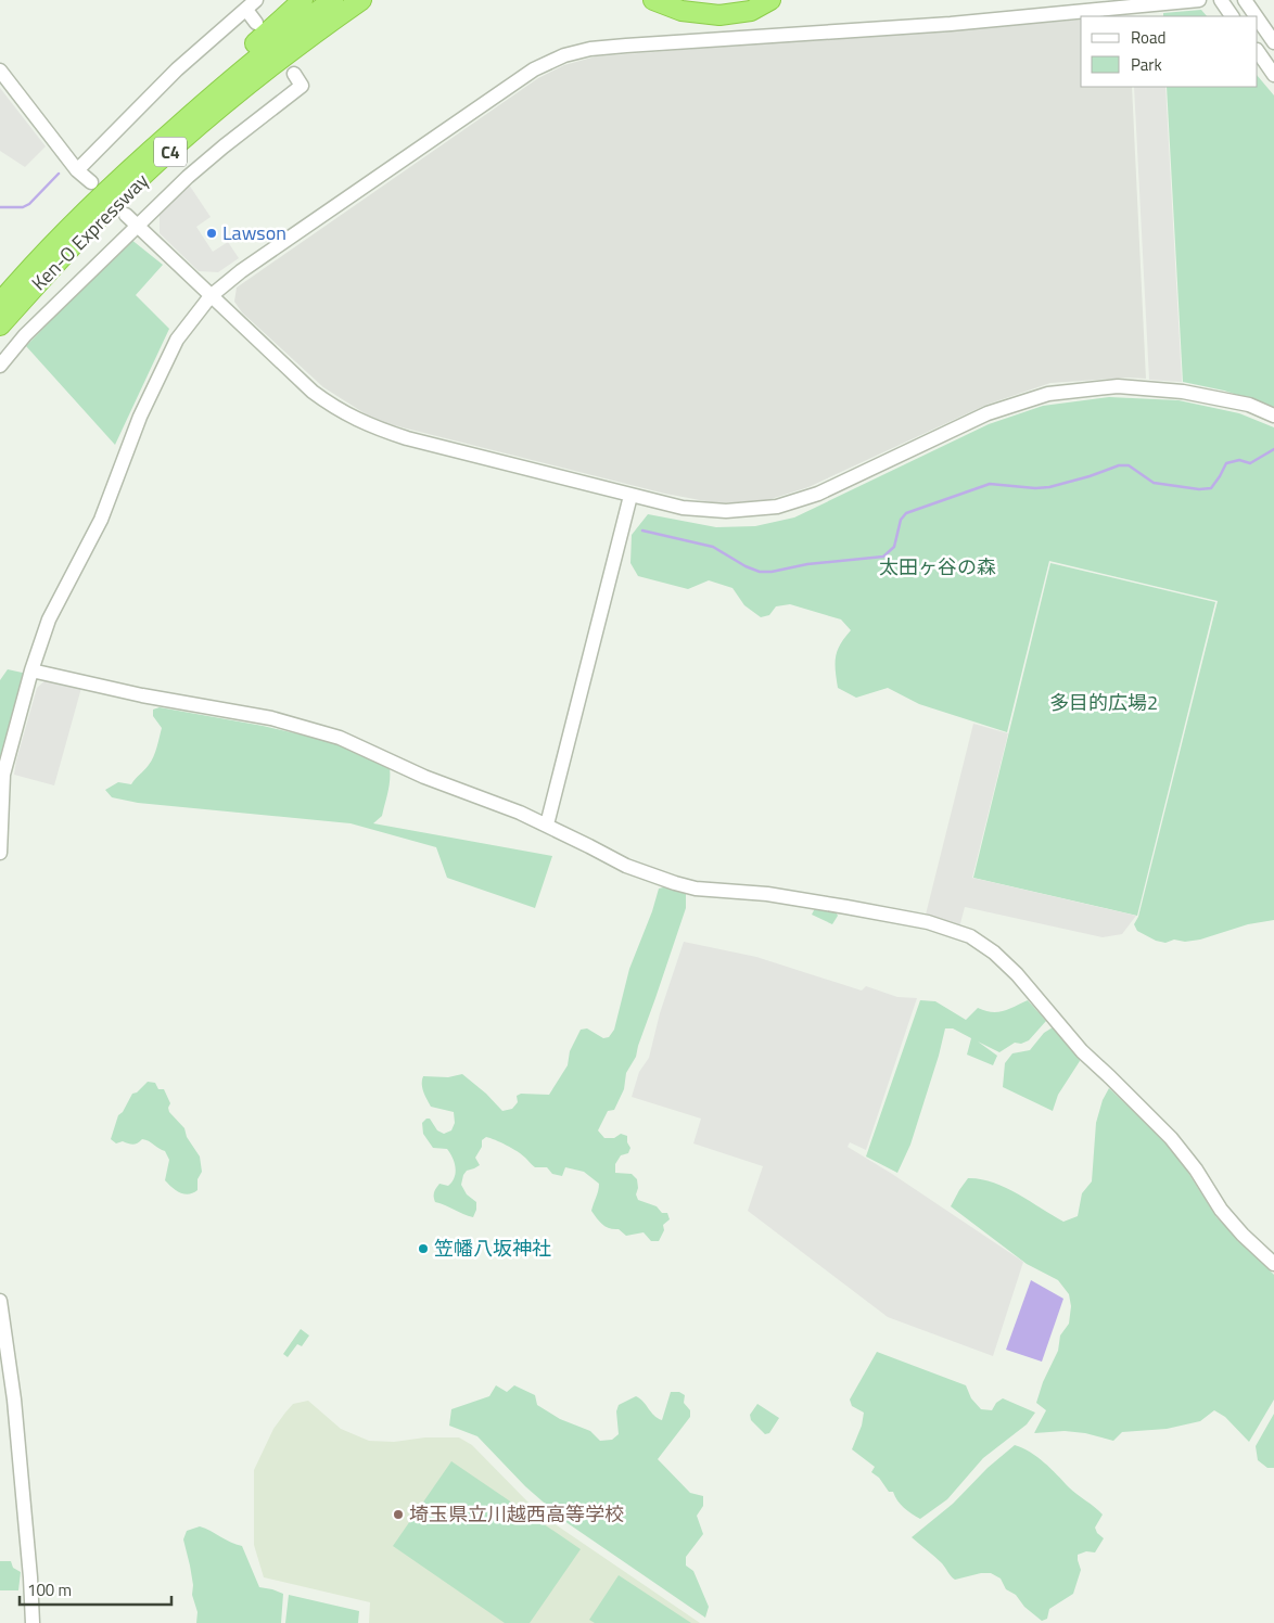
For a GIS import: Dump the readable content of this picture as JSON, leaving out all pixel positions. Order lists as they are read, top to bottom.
{
  "streets": {
    "highway": ["C4", "Ken-O Expressway"]
  },
  "parks": ["太田ヶ谷の森", "多目的広場2"],
  "places": ["Lawson", "笠幡八坂神社", "埼玉県立川越西高等学校"],
  "legend": ["Road", "Park"],
  "scale_bar": "100 m"
}
